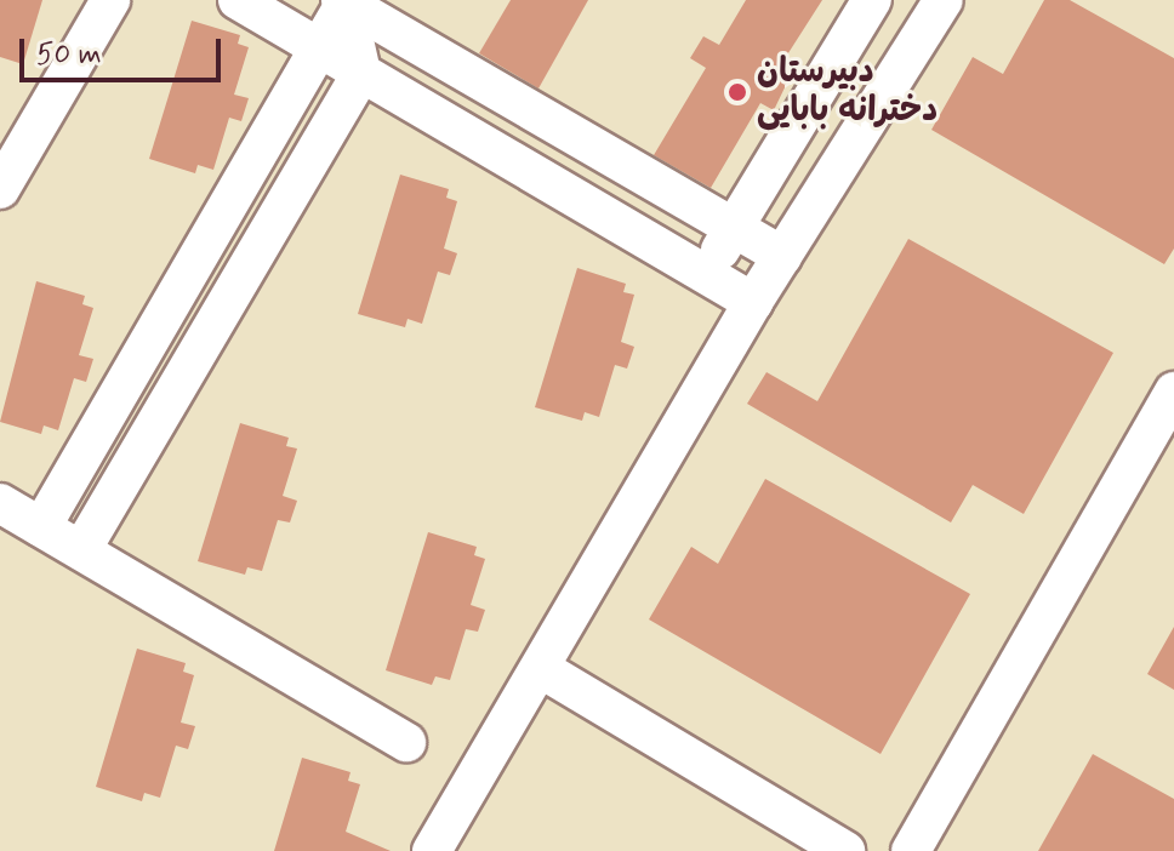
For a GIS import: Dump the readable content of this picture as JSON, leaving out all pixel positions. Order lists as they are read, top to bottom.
{
  "places": ["دبیرستان دخترانه بابایی"],
  "scale_bar": "50 m"
}
